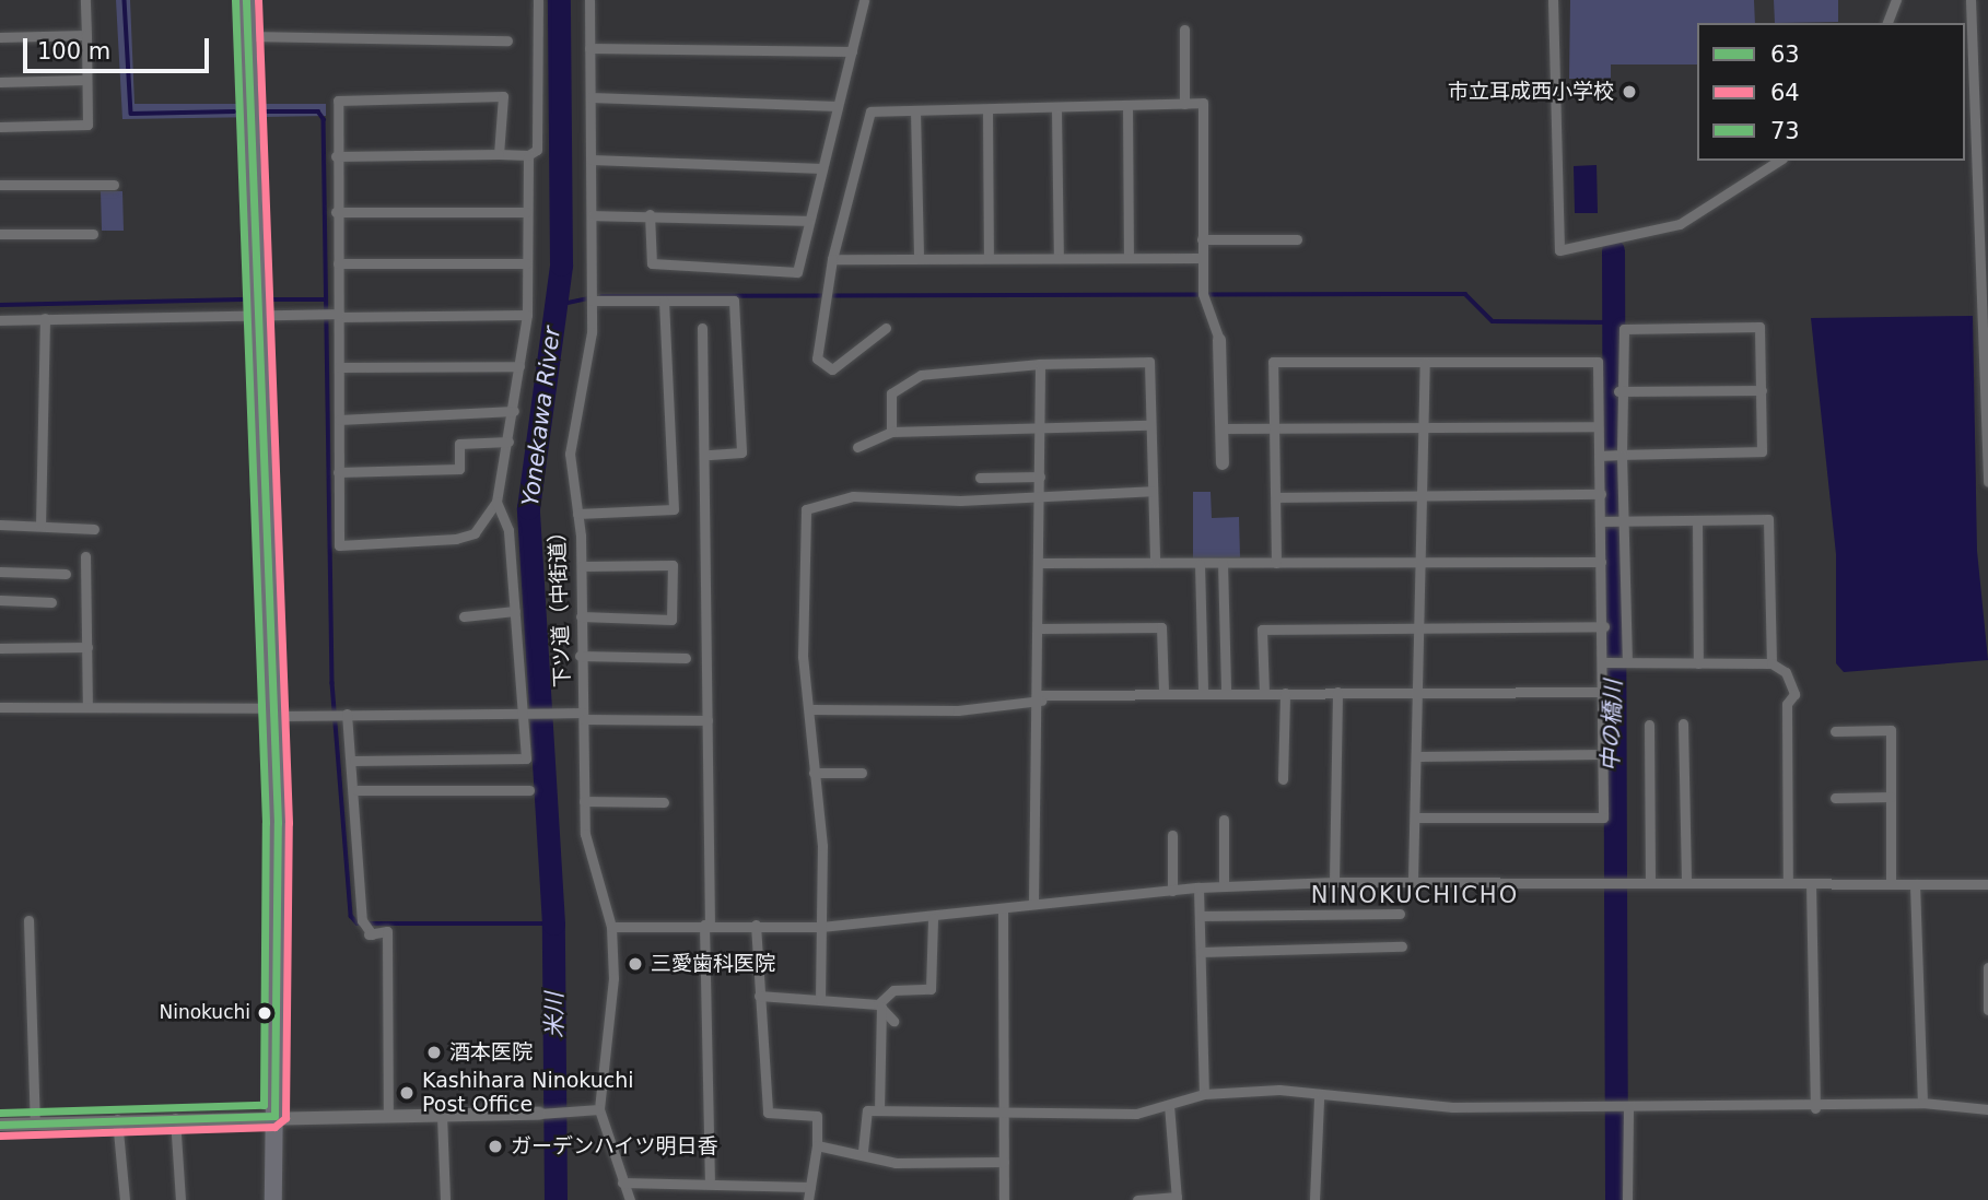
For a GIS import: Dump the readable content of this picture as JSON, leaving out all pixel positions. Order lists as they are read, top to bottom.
{
  "streets": {
    "street": ["下ツ道（中街道）"]
  },
  "districts": ["NINOKUCHICHO"],
  "water": ["Yonekawa River", "中の橋川", "米川"],
  "places": [
    "市立耳成西小学校",
    "三愛歯科医院",
    "Ninokuchi",
    "酒本医院",
    "Kashihara Ninokuchi Post Office",
    "ガーデンハイツ明日香"
  ],
  "lines": ["transit line 63", "transit line 64", "transit line 73"],
  "legend": ["63", "64", "73"],
  "scale_bar": "100 m"
}
